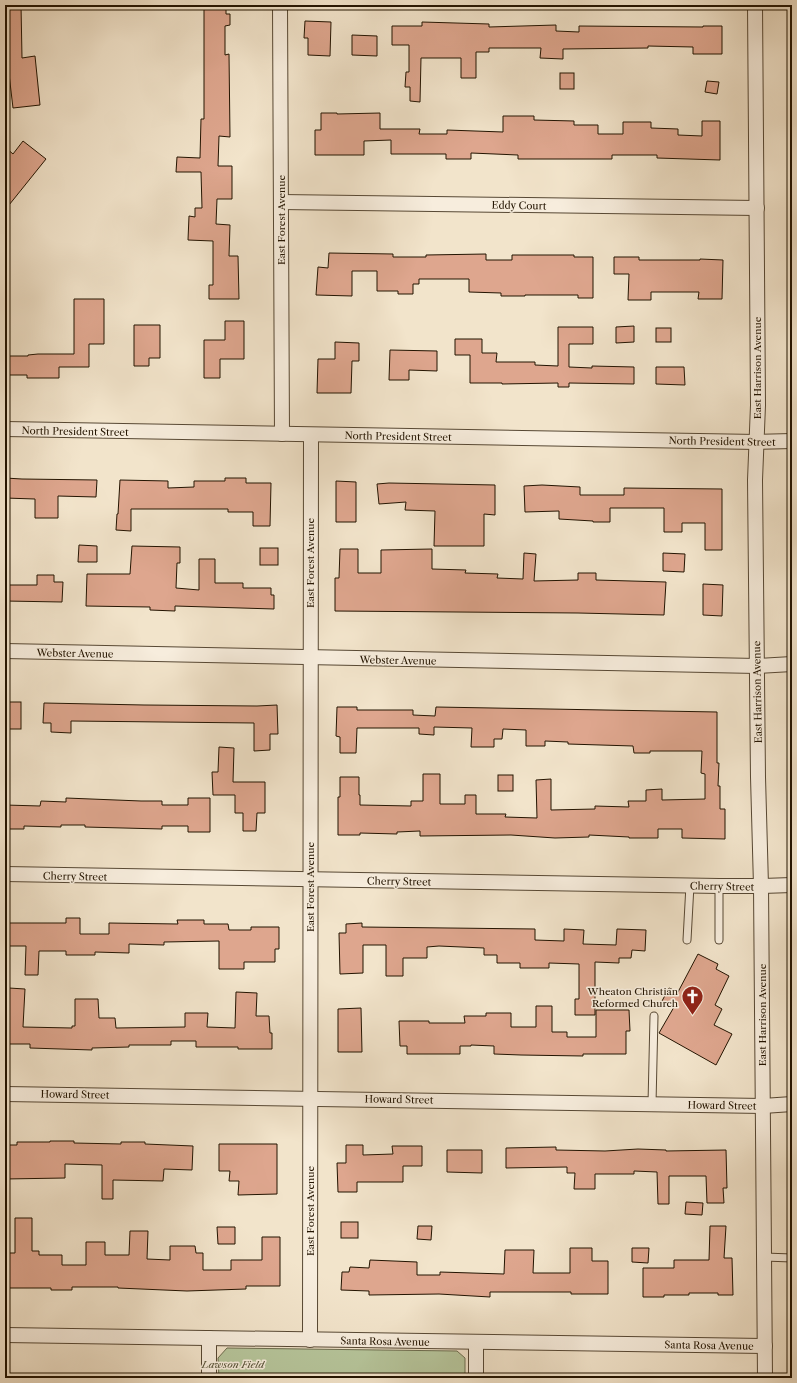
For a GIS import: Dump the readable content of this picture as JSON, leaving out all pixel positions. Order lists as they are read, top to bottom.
{
  "streets": {
    "street": [
      "Eddy Court",
      "East Forest Avenue",
      "East Harrison Avenue",
      "North President Street",
      "Webster Avenue",
      "Cherry Street",
      "Howard Street",
      "Santa Rosa Avenue"
    ]
  },
  "crossings": [
    ["Eddy Court", "East Forest Avenue"],
    ["Eddy Court", "East Harrison Avenue"],
    ["East Forest Avenue", "North President Street"],
    ["East Forest Avenue", "Webster Avenue"],
    ["East Forest Avenue", "Cherry Street"],
    ["East Forest Avenue", "Howard Street"],
    ["East Forest Avenue", "Santa Rosa Avenue"],
    ["East Harrison Avenue", "North President Street"],
    ["East Harrison Avenue", "Webster Avenue"],
    ["East Harrison Avenue", "Cherry Street"],
    ["East Harrison Avenue", "Howard Street"],
    ["East Harrison Avenue", "Santa Rosa Avenue"]
  ],
  "parks": ["Lawson Field"],
  "places": {
    "church": ["Wheaton Christian Reformed Church"]
  }
}
